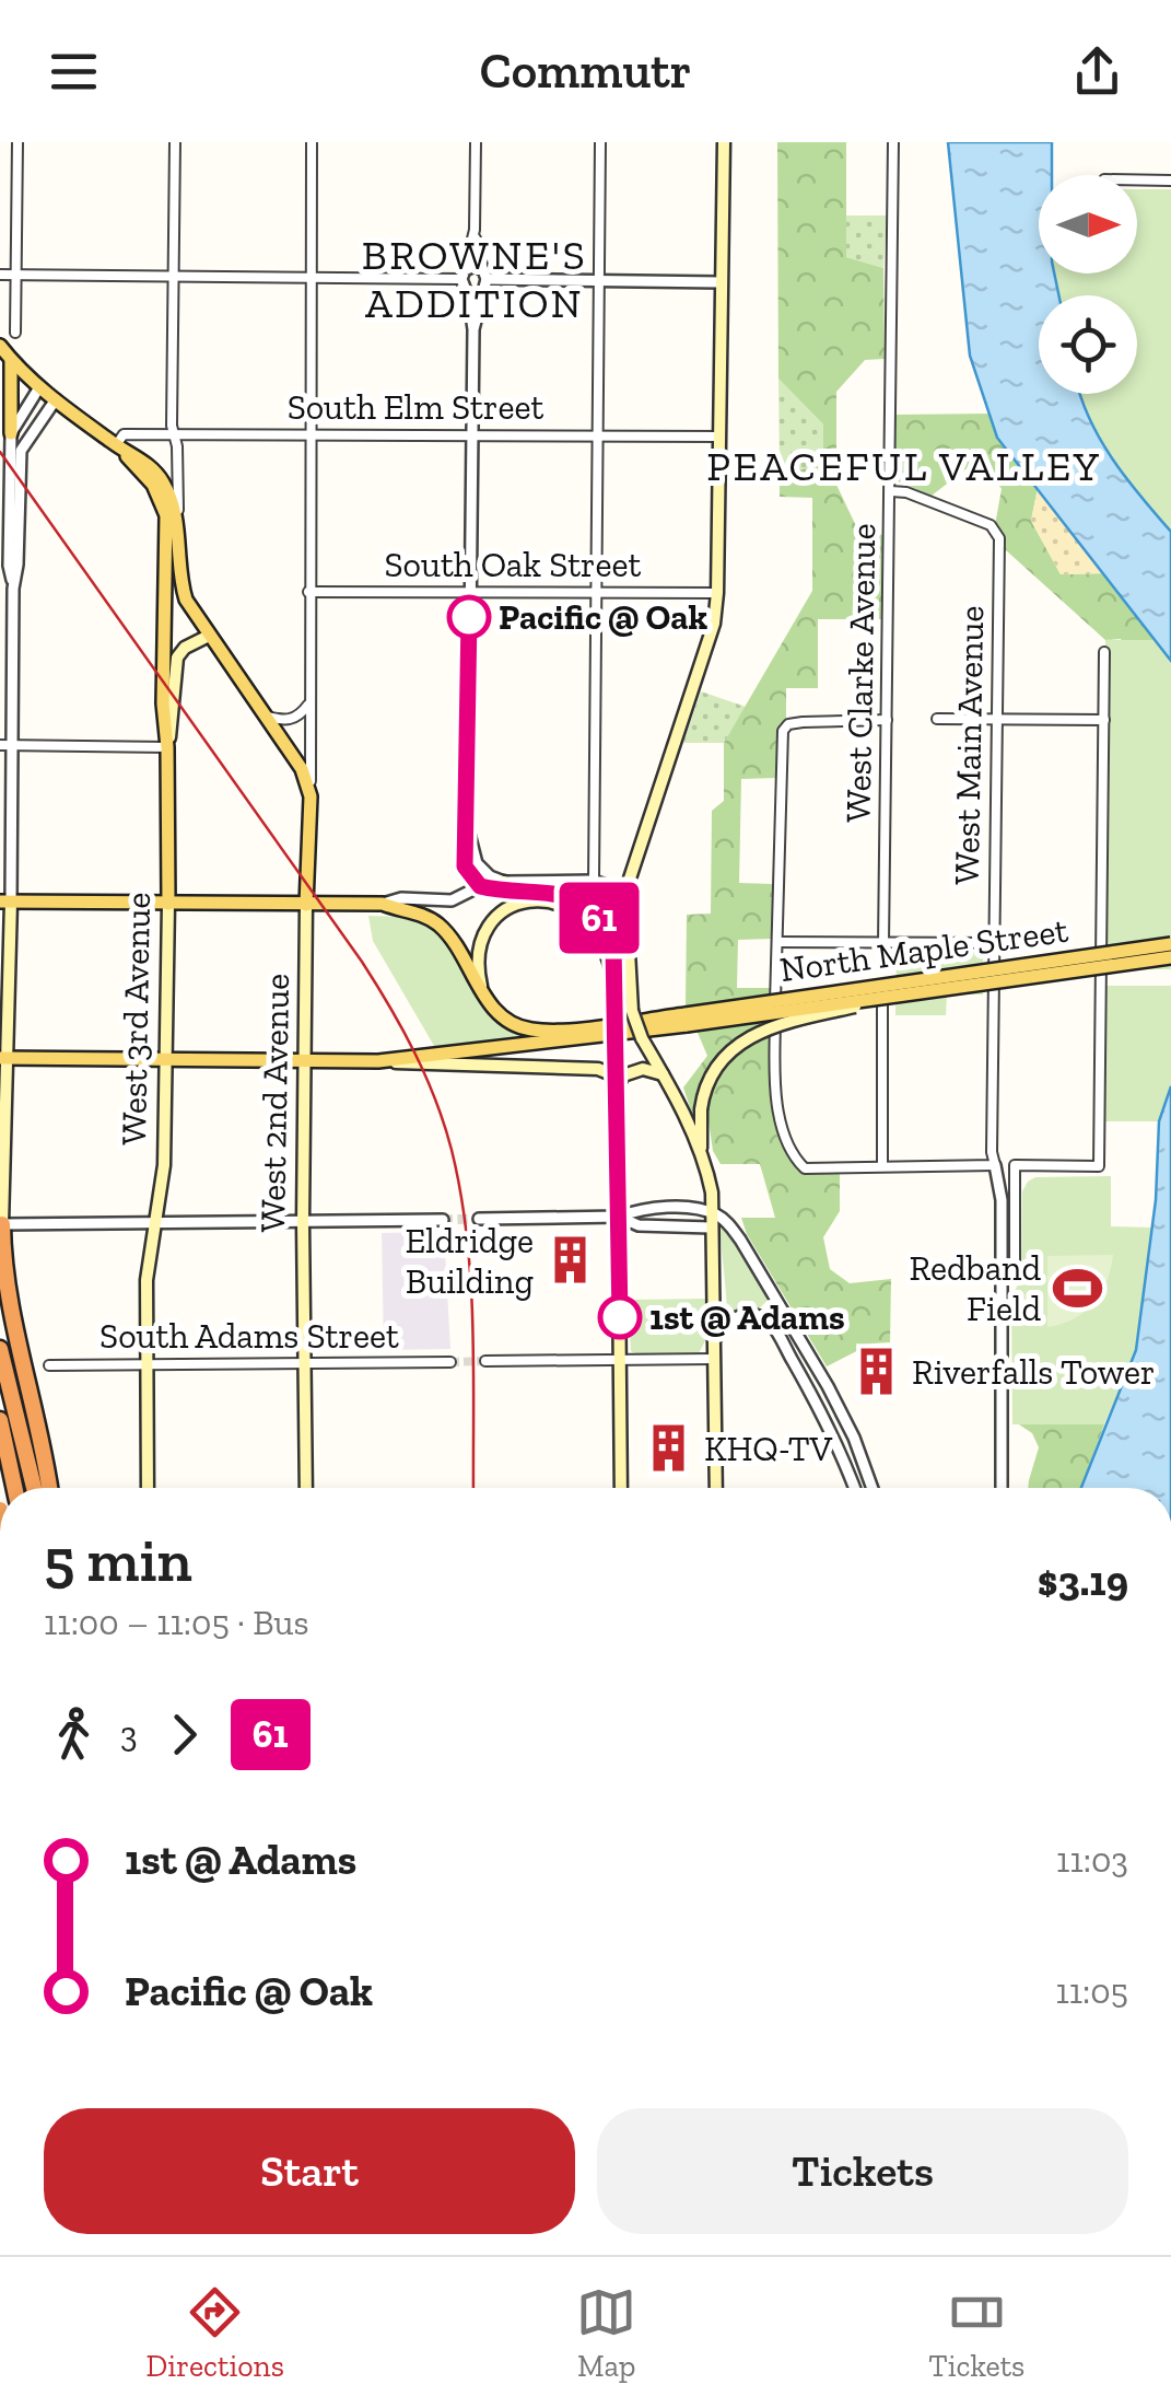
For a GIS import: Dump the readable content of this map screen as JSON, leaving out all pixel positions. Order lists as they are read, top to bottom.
{
  "streets": {
    "main road": ["North Maple Street", "West 3rd Avenue", "West 2nd Avenue"],
    "street": [
      "South Elm Street",
      "South Oak Street",
      "West Clarke Avenue",
      "West Main Avenue",
      "South Adams Street"
    ]
  },
  "crossings": [
    ["South Elm Street", "West 3rd Avenue"],
    ["South Elm Street", "West 2nd Avenue"],
    ["South Oak Street", "West 2nd Avenue"],
    ["West Clarke Avenue", "West Main Avenue"],
    ["West Clarke Avenue", "North Maple Street"],
    ["West Main Avenue", "North Maple Street"],
    ["West 3rd Avenue", "South Adams Street"],
    ["West 2nd Avenue", "South Adams Street"]
  ],
  "districts": ["BROWNE'S ADDITION", "PEACEFUL VALLEY"],
  "places": {
    "other": ["Pacific @ Oak", "1st @ Adams"],
    "building": ["Eldridge Building", "Riverfalls Tower", "KHQ-TV"],
    "sports": ["Redband Field"]
  },
  "lines": ["bus line 61"],
  "north": "right",
  "page": {
    "header": "Commutr",
    "on_map": "61",
    "heading": ["5 min", "11:00 – 11:05 · Bus", "$3.19"],
    "legs": ["3", "61"],
    "list": [
      {
        "name": "1st @ Adams",
        "value": "11:03"
      },
      {
        "name": "Pacific @ Oak",
        "value": "11:05"
      }
    ],
    "buttons": ["Start", "Tickets"],
    "tabs": ["Directions", "Map", "Tickets"]
  }
}
